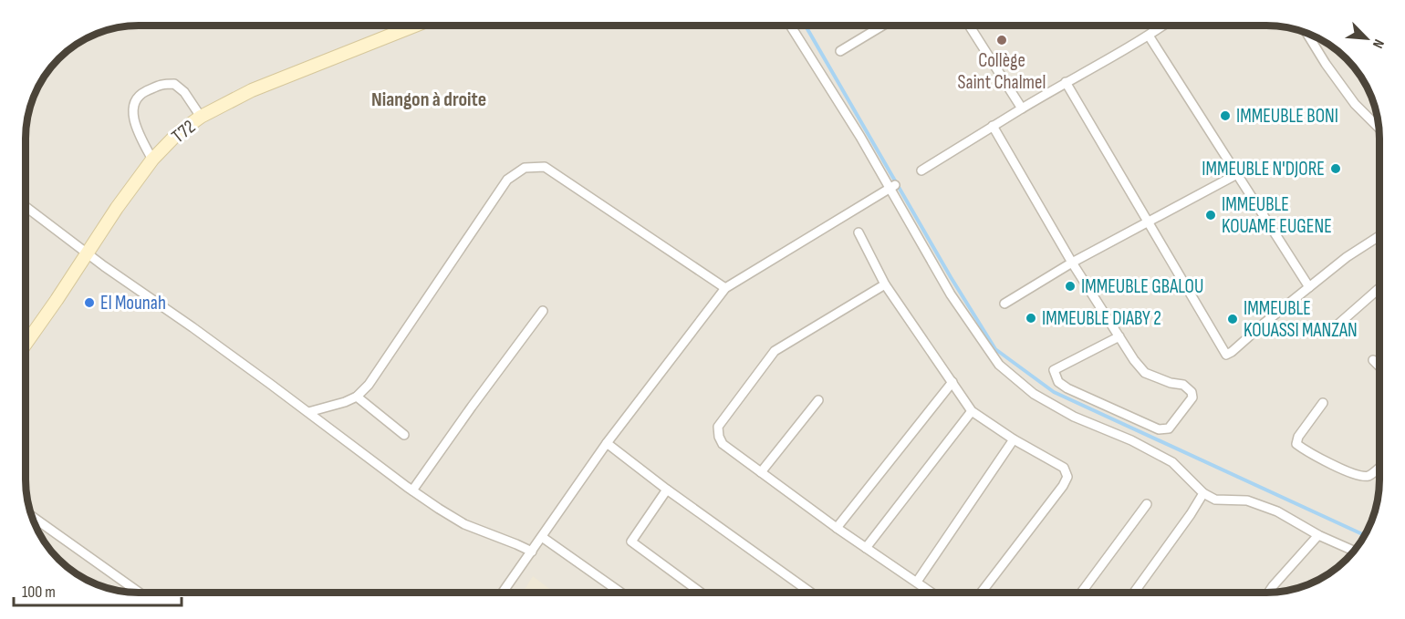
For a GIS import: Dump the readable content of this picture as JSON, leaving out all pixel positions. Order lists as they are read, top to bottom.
{
  "streets": {
    "street": ["T72"]
  },
  "districts": ["Niangon à droite"],
  "places": [
    "Collège Saint Chalmel",
    "IMMEUBLE BONI",
    "IMMEUBLE N'DJORE",
    "IMMEUBLE KOUAME EUGENE",
    "IMMEUBLE GBALOU",
    "El Mounah",
    "IMMEUBLE DIABY 2",
    "IMMEUBLE KOUASSI MANZAN"
  ],
  "scale_bar": "100 m",
  "north": "bottom right"
}
